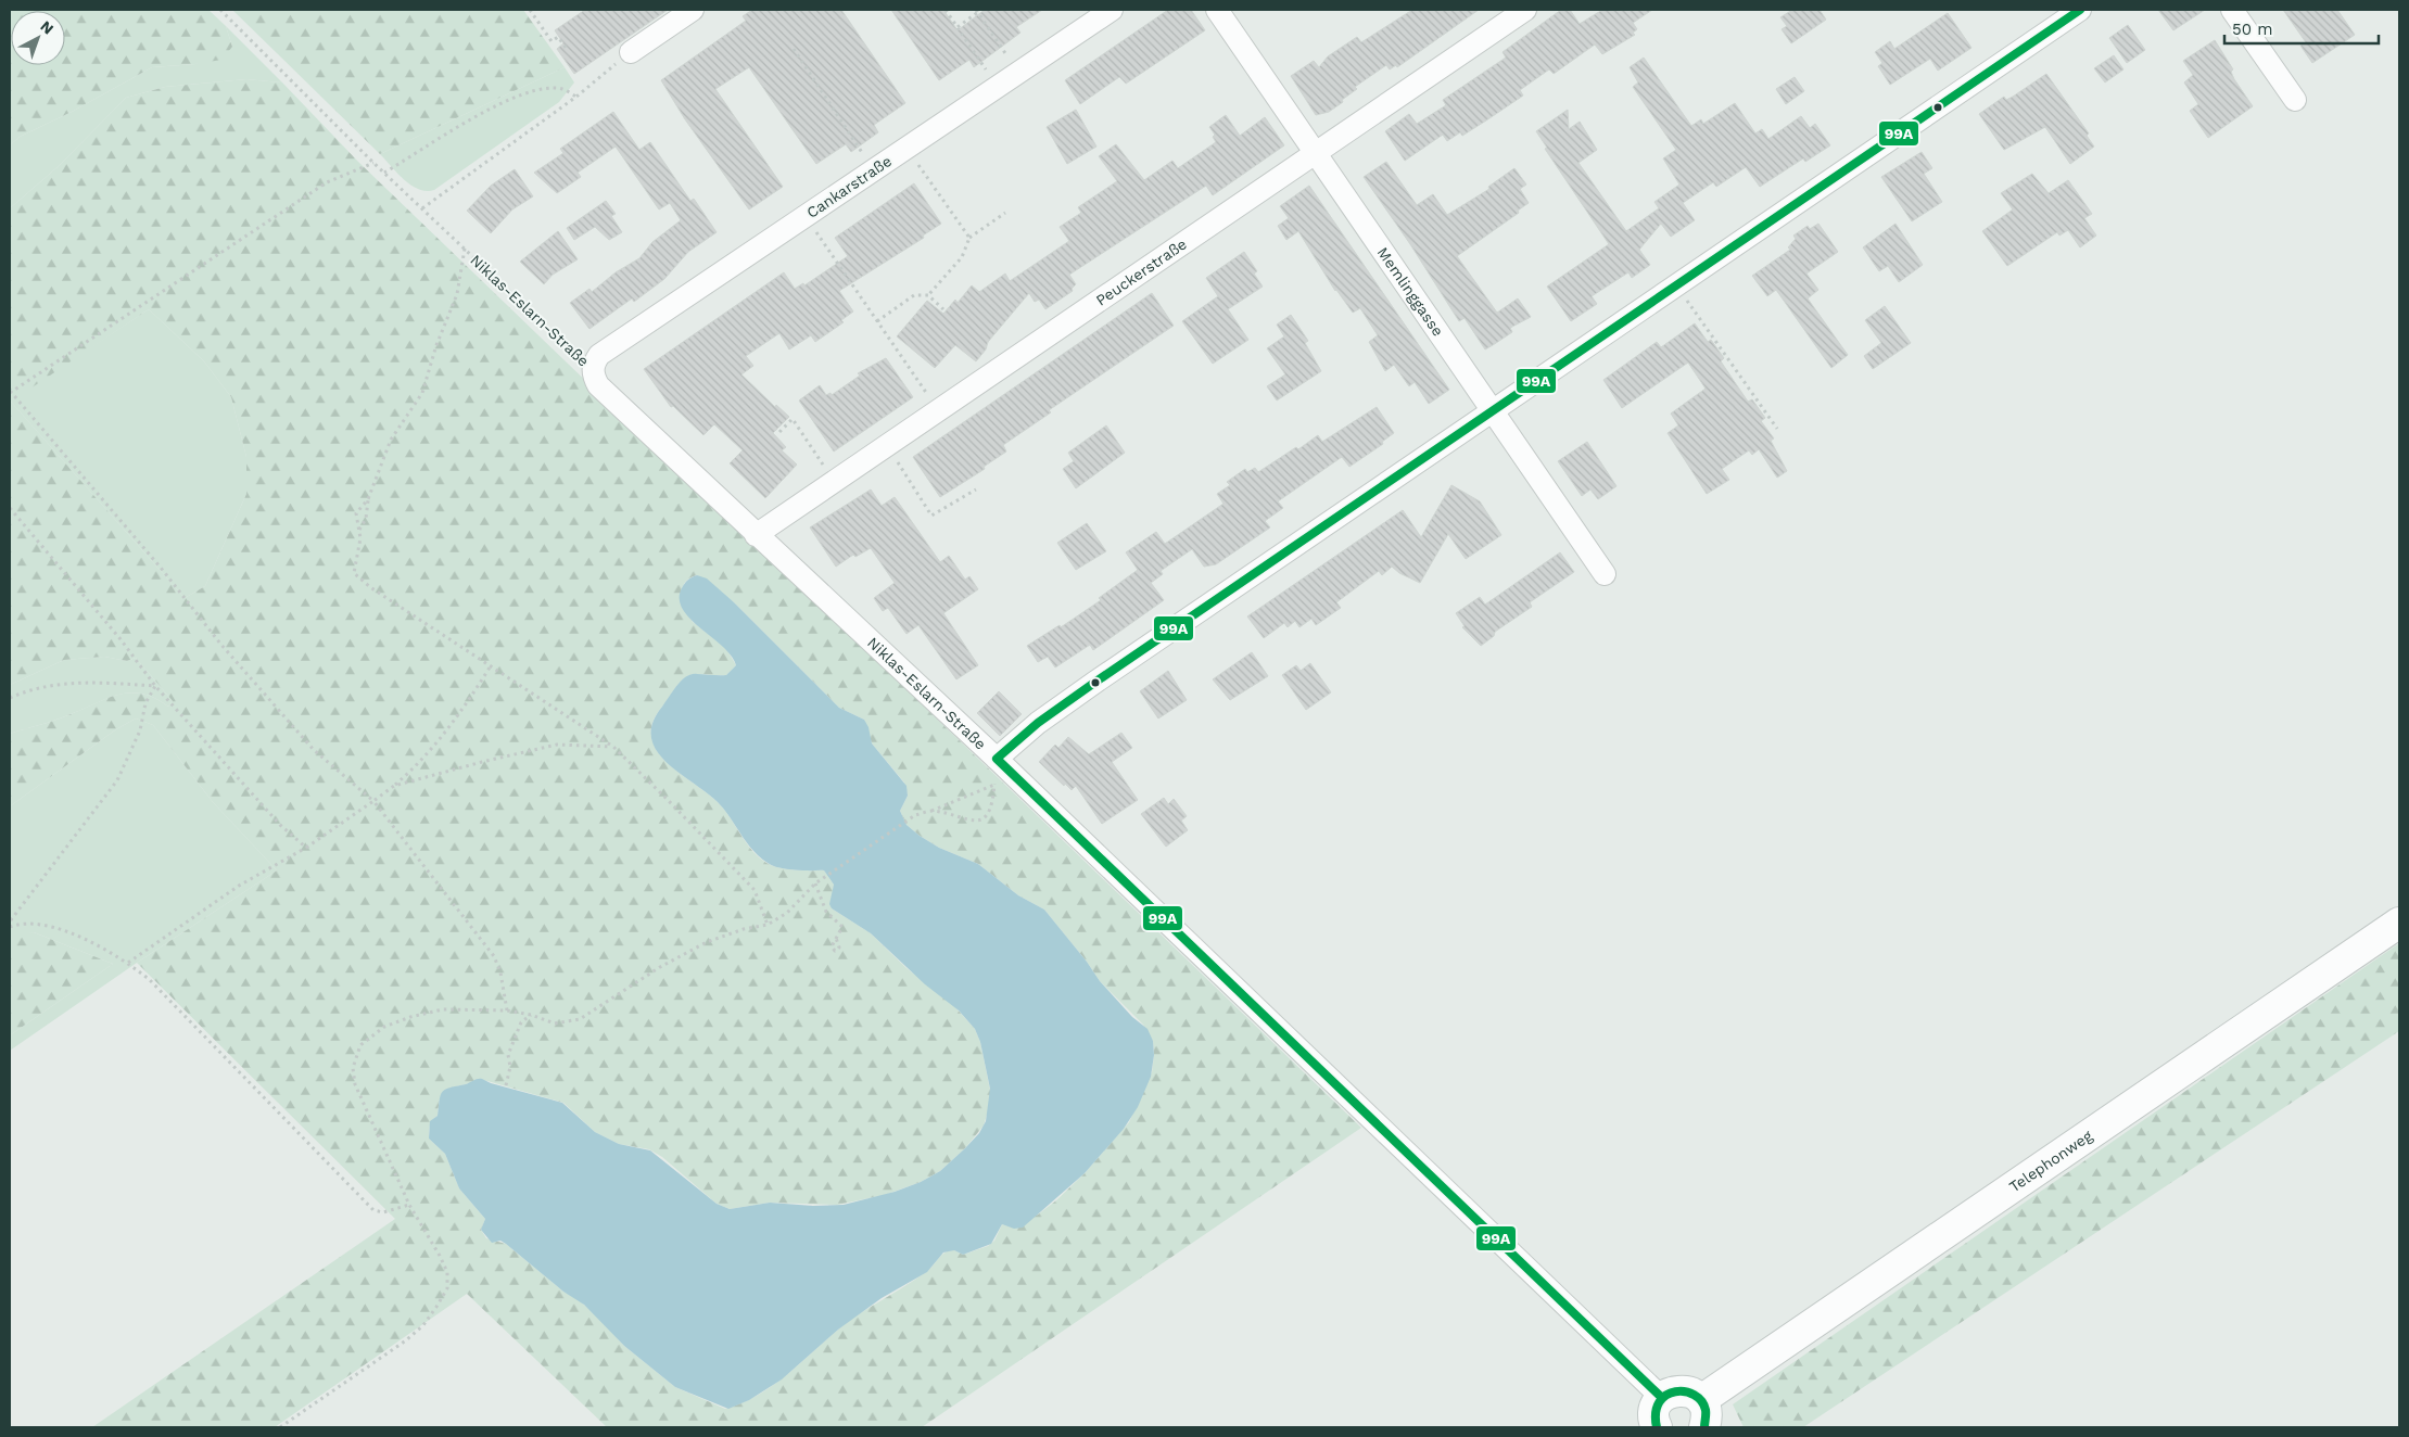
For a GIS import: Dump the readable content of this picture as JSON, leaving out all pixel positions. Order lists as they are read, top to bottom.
{
  "streets": {
    "street": [
      "Cankarstraße",
      "Peuckerstraße",
      "Memlinggasse",
      "Niklas-Eslarn-Straße",
      "Telephonweg"
    ]
  },
  "crossings": [
    ["Cankarstraße", "Niklas-Eslarn-Straße"],
    ["Peuckerstraße", "Memlinggasse"],
    ["Peuckerstraße", "Niklas-Eslarn-Straße"]
  ],
  "lines": ["transit line 99A"],
  "scale_bar": "50 m",
  "north": "top right"
}
